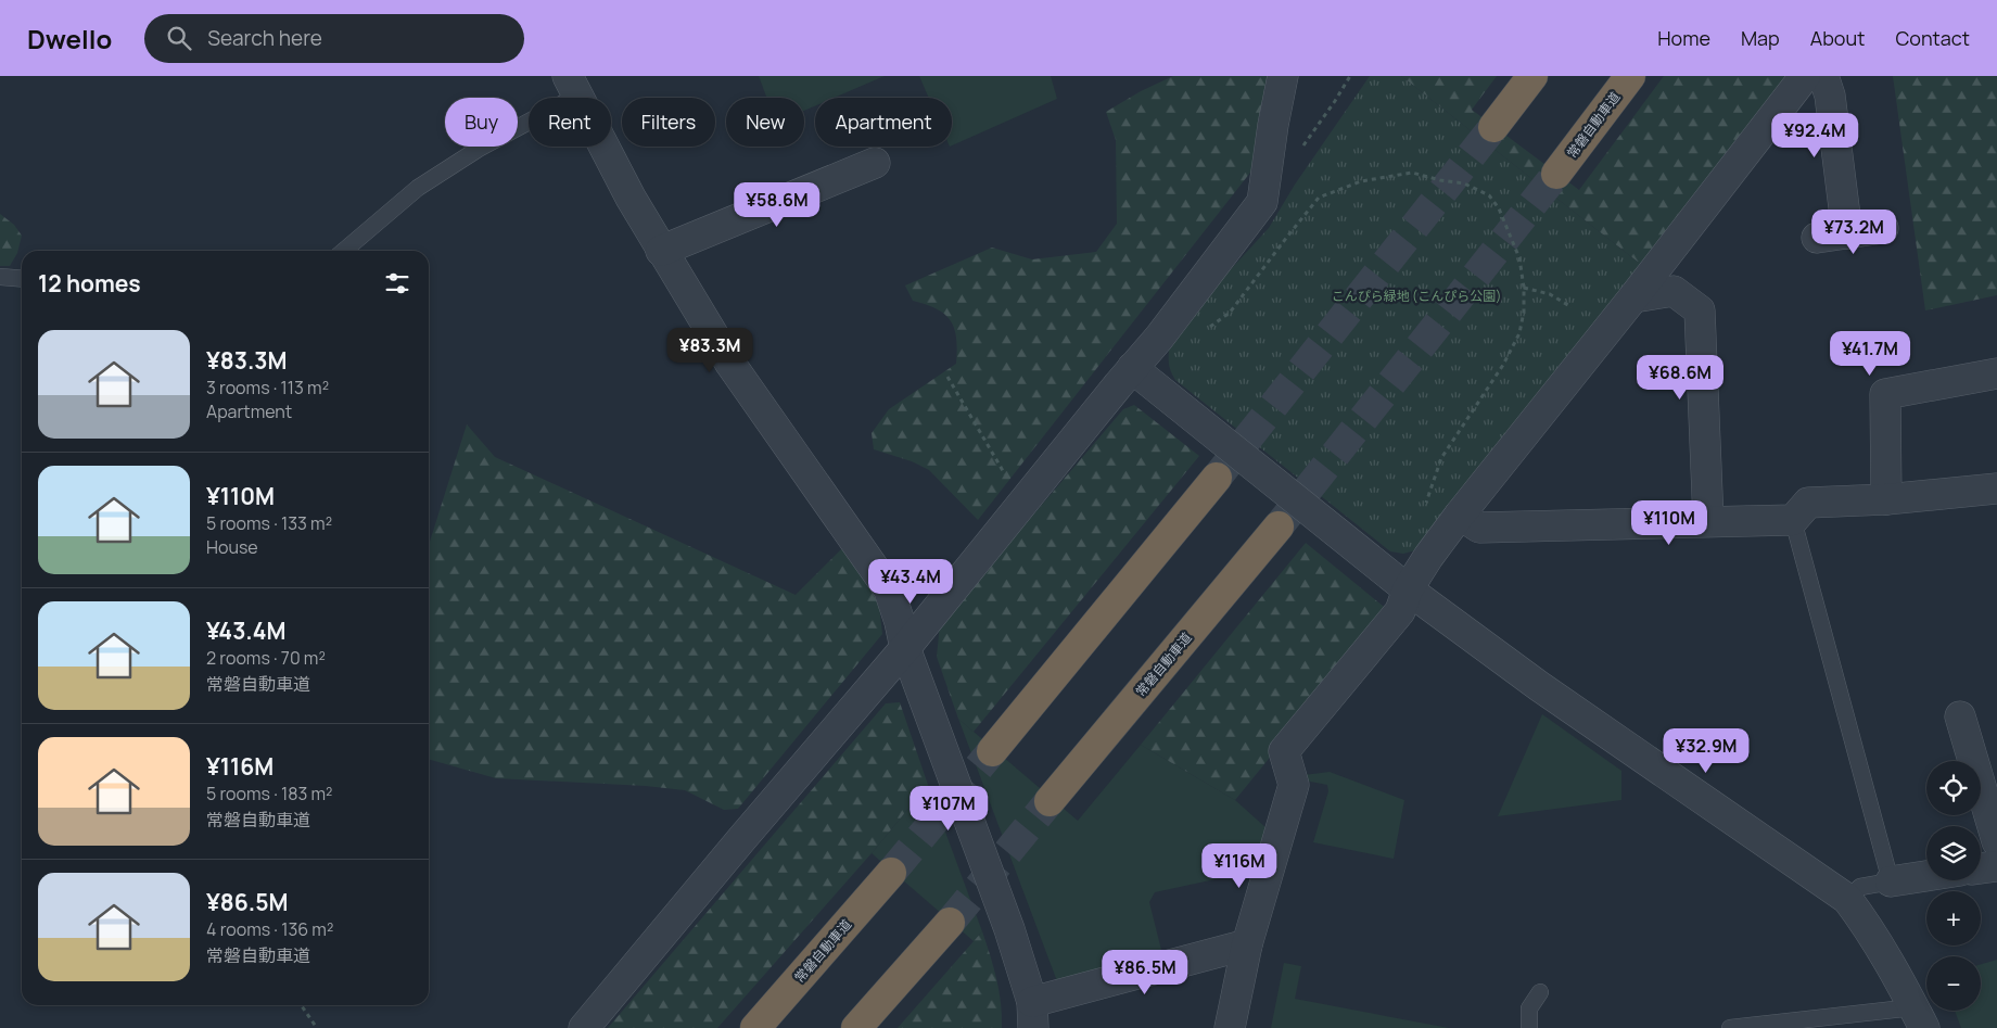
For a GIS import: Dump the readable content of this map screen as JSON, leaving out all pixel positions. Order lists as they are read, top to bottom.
{
  "streets": {
    "highway": ["常磐自動車道"]
  },
  "parks": ["こんぴら緑地 (こんぴら公園)"],
  "page": {
    "header": "Dwello",
    "search": "Search here",
    "nav": [
      "Home",
      "Map",
      "About",
      "Contact"
    ],
    "chip": [
      "Buy",
      "Rent",
      "Filters",
      "New",
      "Apartment"
    ],
    "price": [
      "¥92.4M",
      "¥58.6M",
      "¥73.2M",
      "¥83.3M",
      "¥41.7M",
      "¥68.6M",
      "¥110M",
      "¥43.4M",
      "¥32.9M",
      "¥107M",
      "¥116M",
      "¥86.5M"
    ],
    "heading": "12 homes",
    "list": [
      {
        "name": "¥83.3M",
        "note": "3 rooms · 113 m² · Apartment"
      },
      {
        "name": "¥110M",
        "note": "5 rooms · 133 m² · House"
      },
      {
        "name": "¥43.4M",
        "note": "2 rooms · 70 m² · 常磐自動車道"
      },
      {
        "name": "¥116M",
        "note": "5 rooms · 183 m² · 常磐自動車道"
      },
      {
        "name": "¥86.5M",
        "note": "4 rooms · 136 m² · 常磐自動車道"
      }
    ],
    "map_buttons": ["+", "−"]
  }
}
